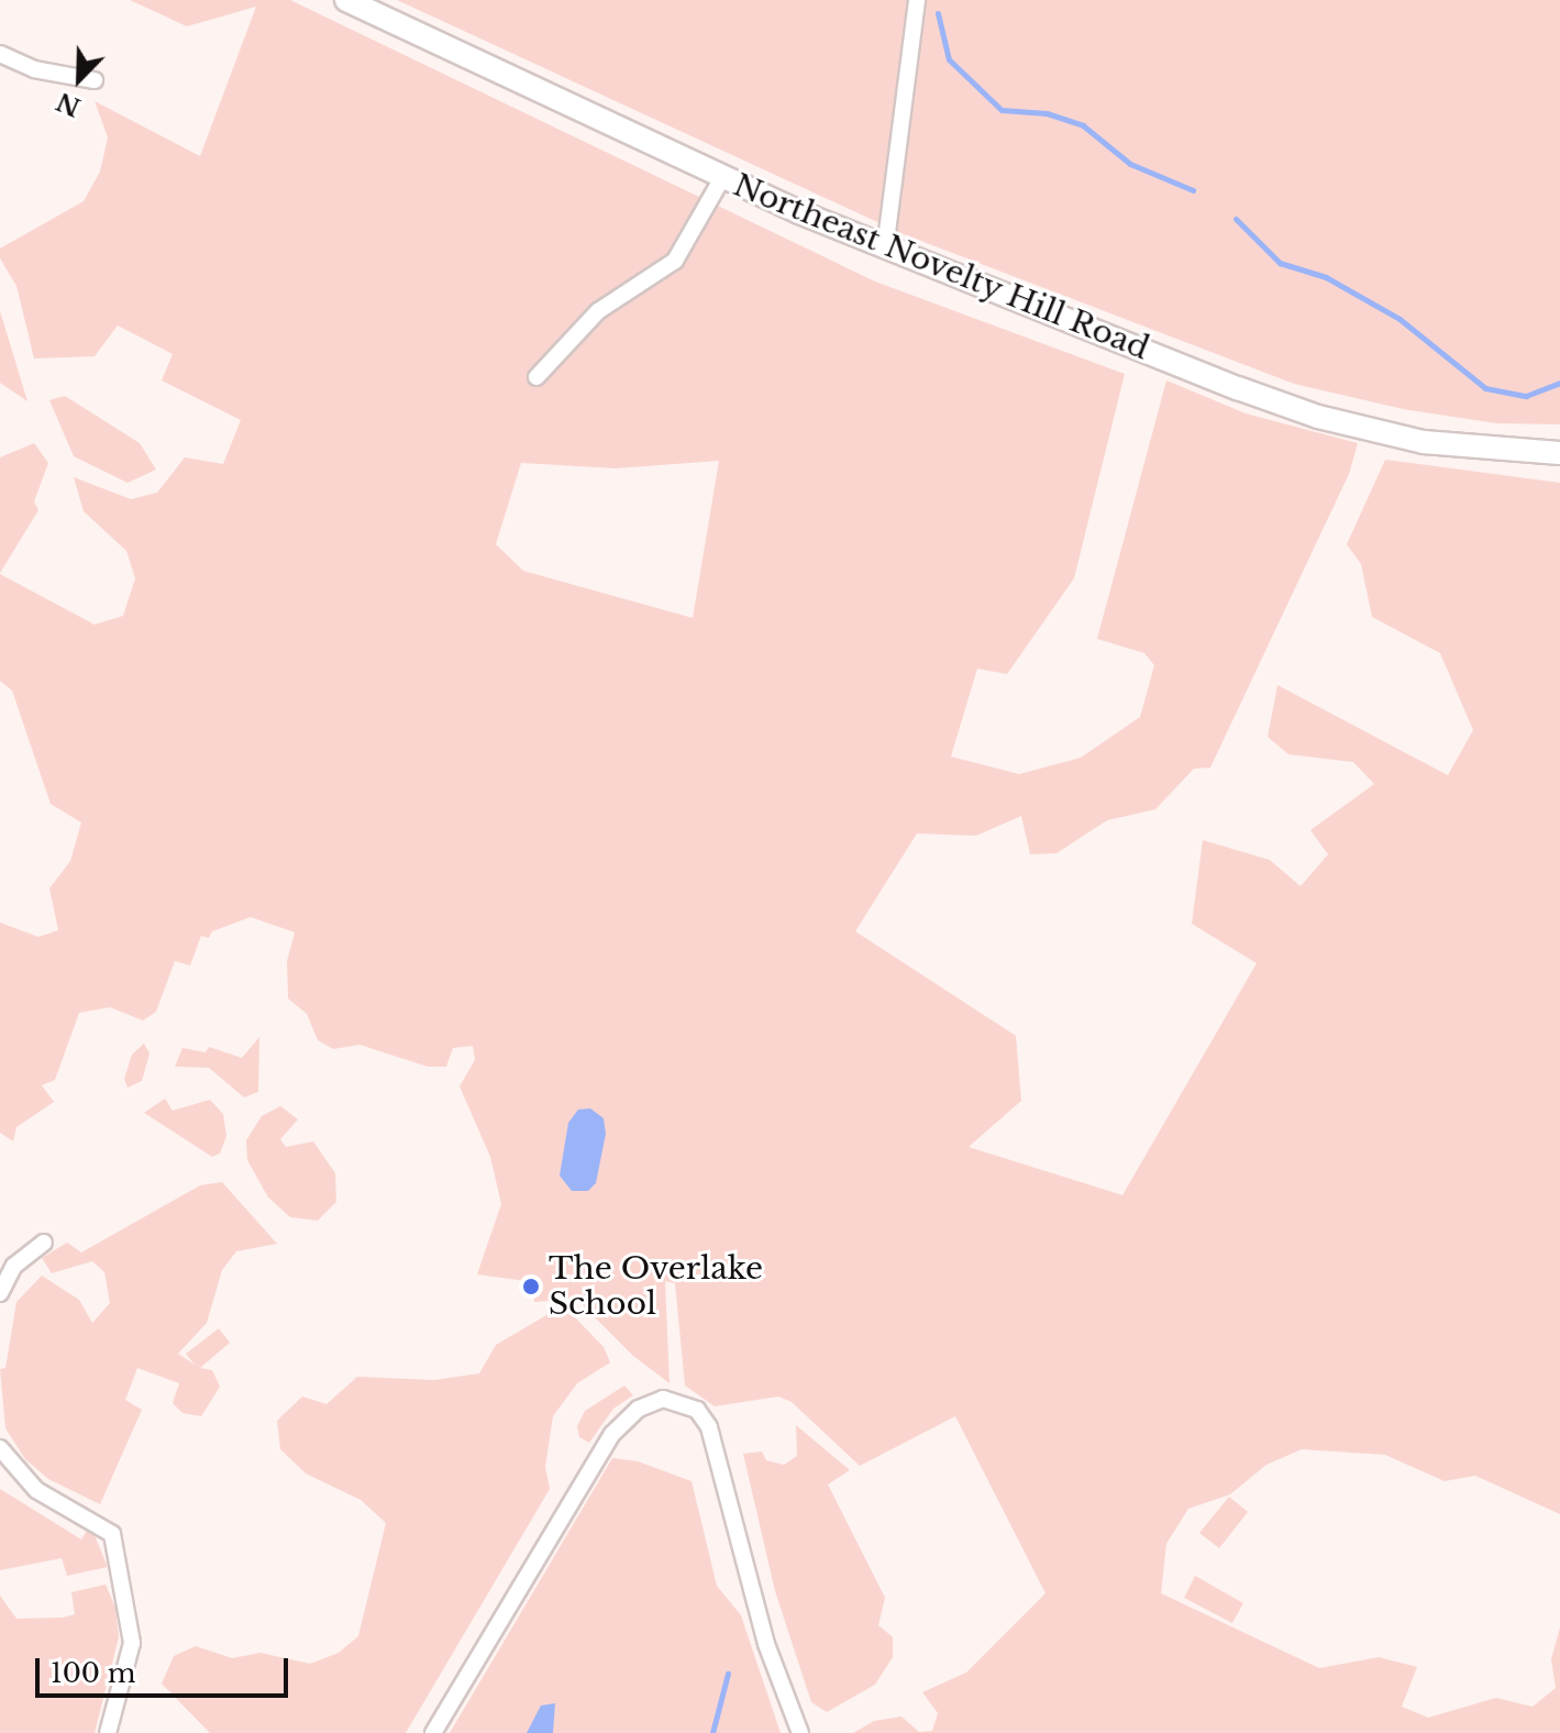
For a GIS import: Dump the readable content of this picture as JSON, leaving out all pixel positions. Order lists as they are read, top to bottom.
{
  "streets": {
    "main road": ["Northeast Novelty Hill Road"]
  },
  "places": ["The Overlake School"],
  "scale_bar": "100 m",
  "north": "bottom left"
}
